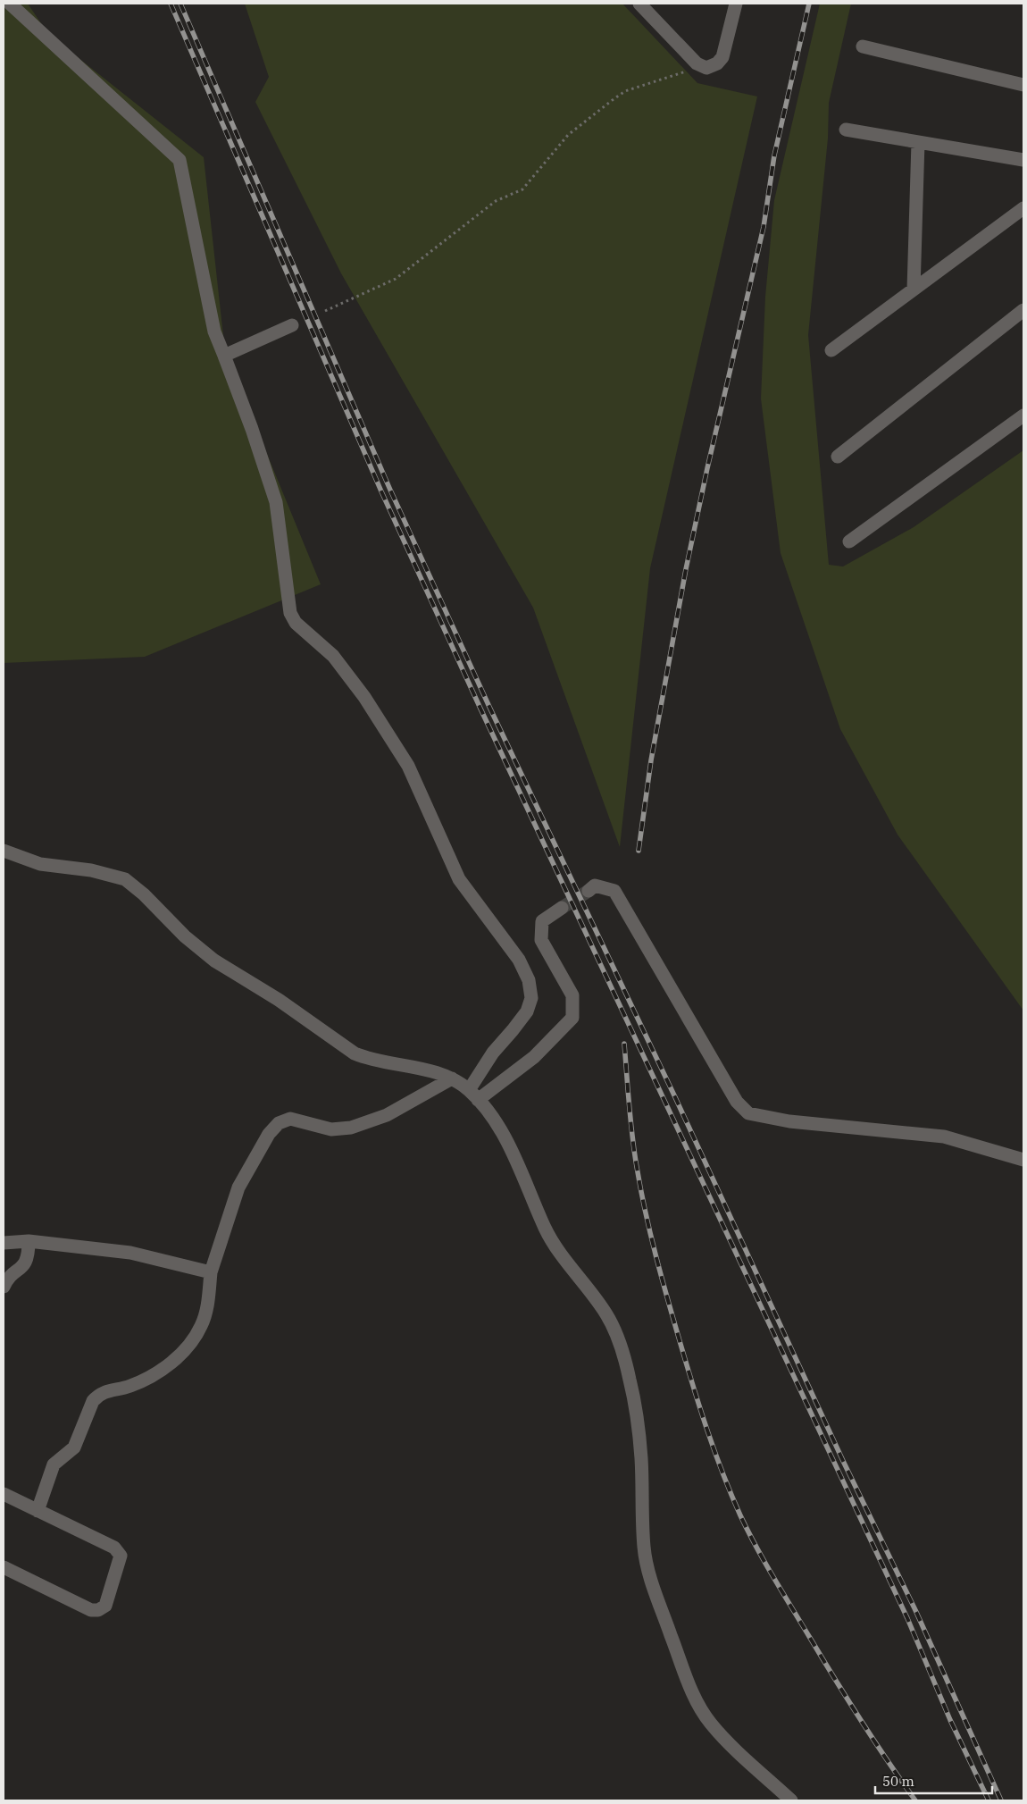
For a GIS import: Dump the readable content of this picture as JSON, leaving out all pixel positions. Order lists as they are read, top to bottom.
{
  "scale_bar": "50 m"
}
